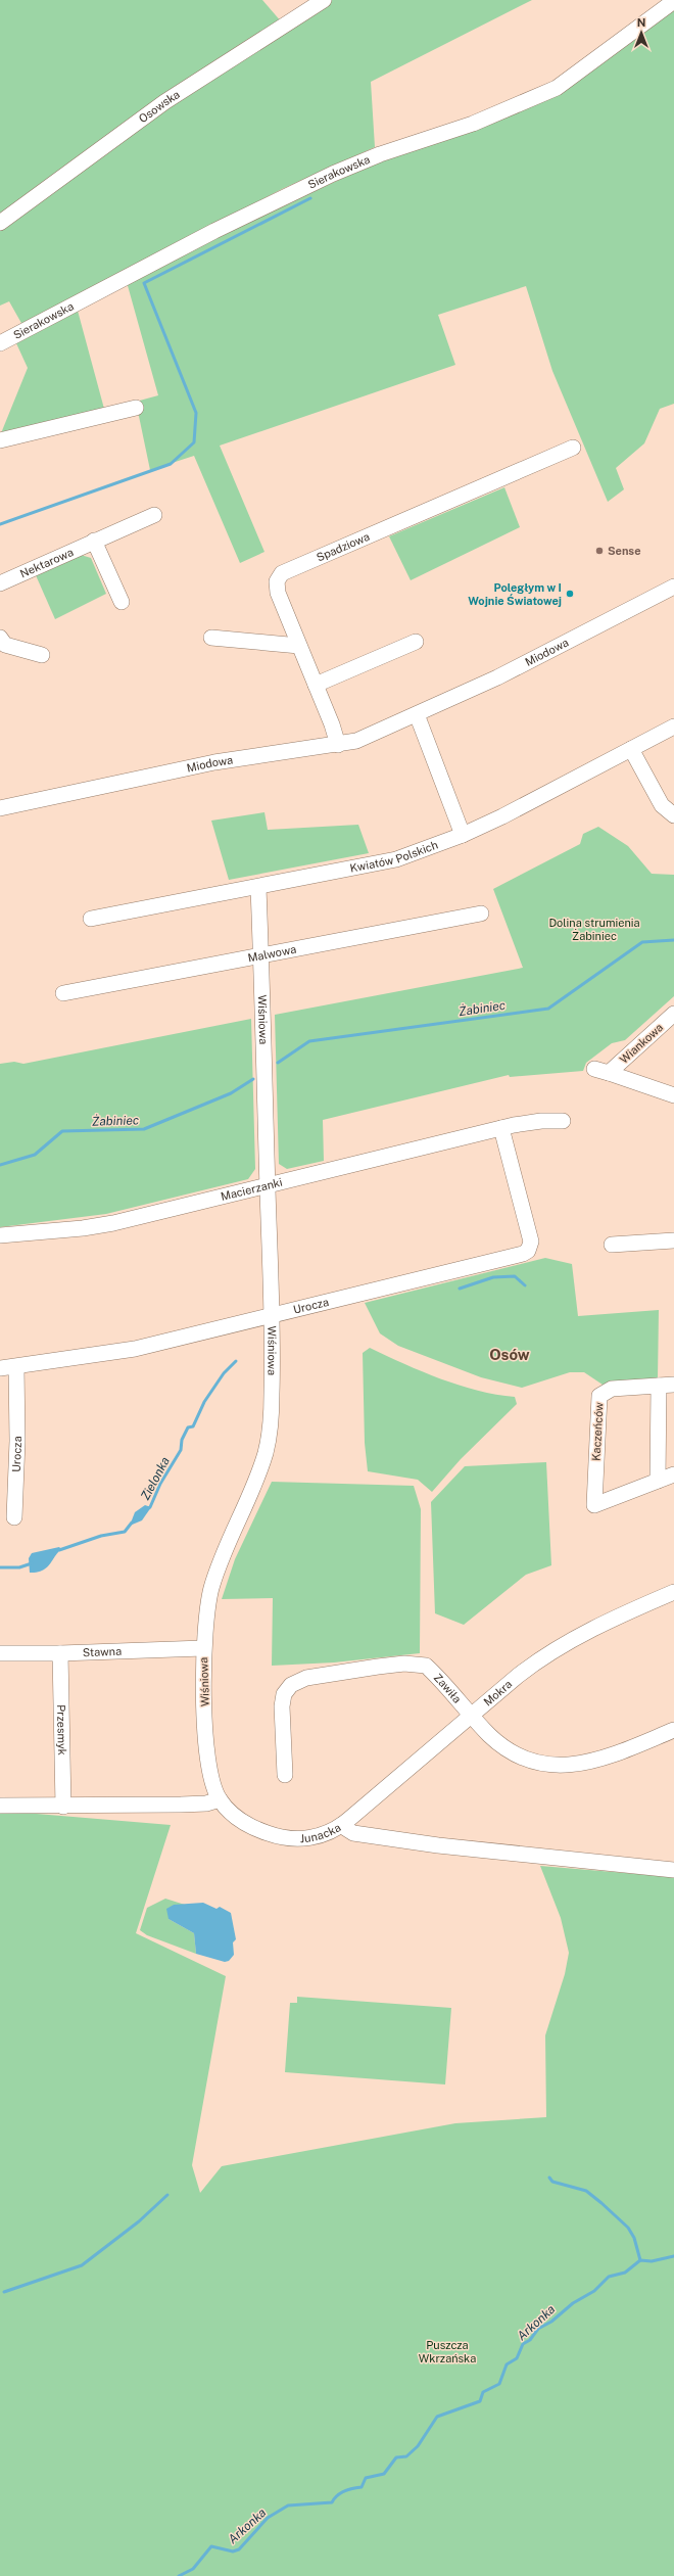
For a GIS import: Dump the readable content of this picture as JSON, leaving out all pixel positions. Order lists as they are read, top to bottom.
{
  "streets": {
    "street": [
      "Osowska",
      "Sierakowska",
      "Spadziowa",
      "Nektarowa",
      "Miodowa",
      "Kwiatów Polskich",
      "Malwowa",
      "Wiśniowa",
      "Wiankowa",
      "Macierzanki",
      "Urocza",
      "Kaczeńców",
      "Stawna",
      "Zawiła",
      "Mokra",
      "Przesmyk",
      "Junacka"
    ]
  },
  "crossings": [
    ["Spadziowa", "Miodowa"],
    ["Kwiatów Polskich", "Wiśniowa"],
    ["Malwowa", "Wiśniowa"],
    ["Wiśniowa", "Macierzanki"],
    ["Wiśniowa", "Urocza"],
    ["Wiśniowa", "Stawna"],
    ["Wiśniowa", "Junacka"],
    ["Macierzanki", "Urocza"],
    ["Stawna", "Przesmyk"],
    ["Zawiła", "Mokra"],
    ["Mokra", "Junacka"]
  ],
  "districts": ["Osów"],
  "water": ["Żabiniec", "Zielonka", "Arkonka"],
  "parks": ["Dolina strumienia Żabiniec", "Puszcza Wkrzańska"],
  "places": ["Sense", "Poległym w I Wojnie Światowej"],
  "north": "top"
}
